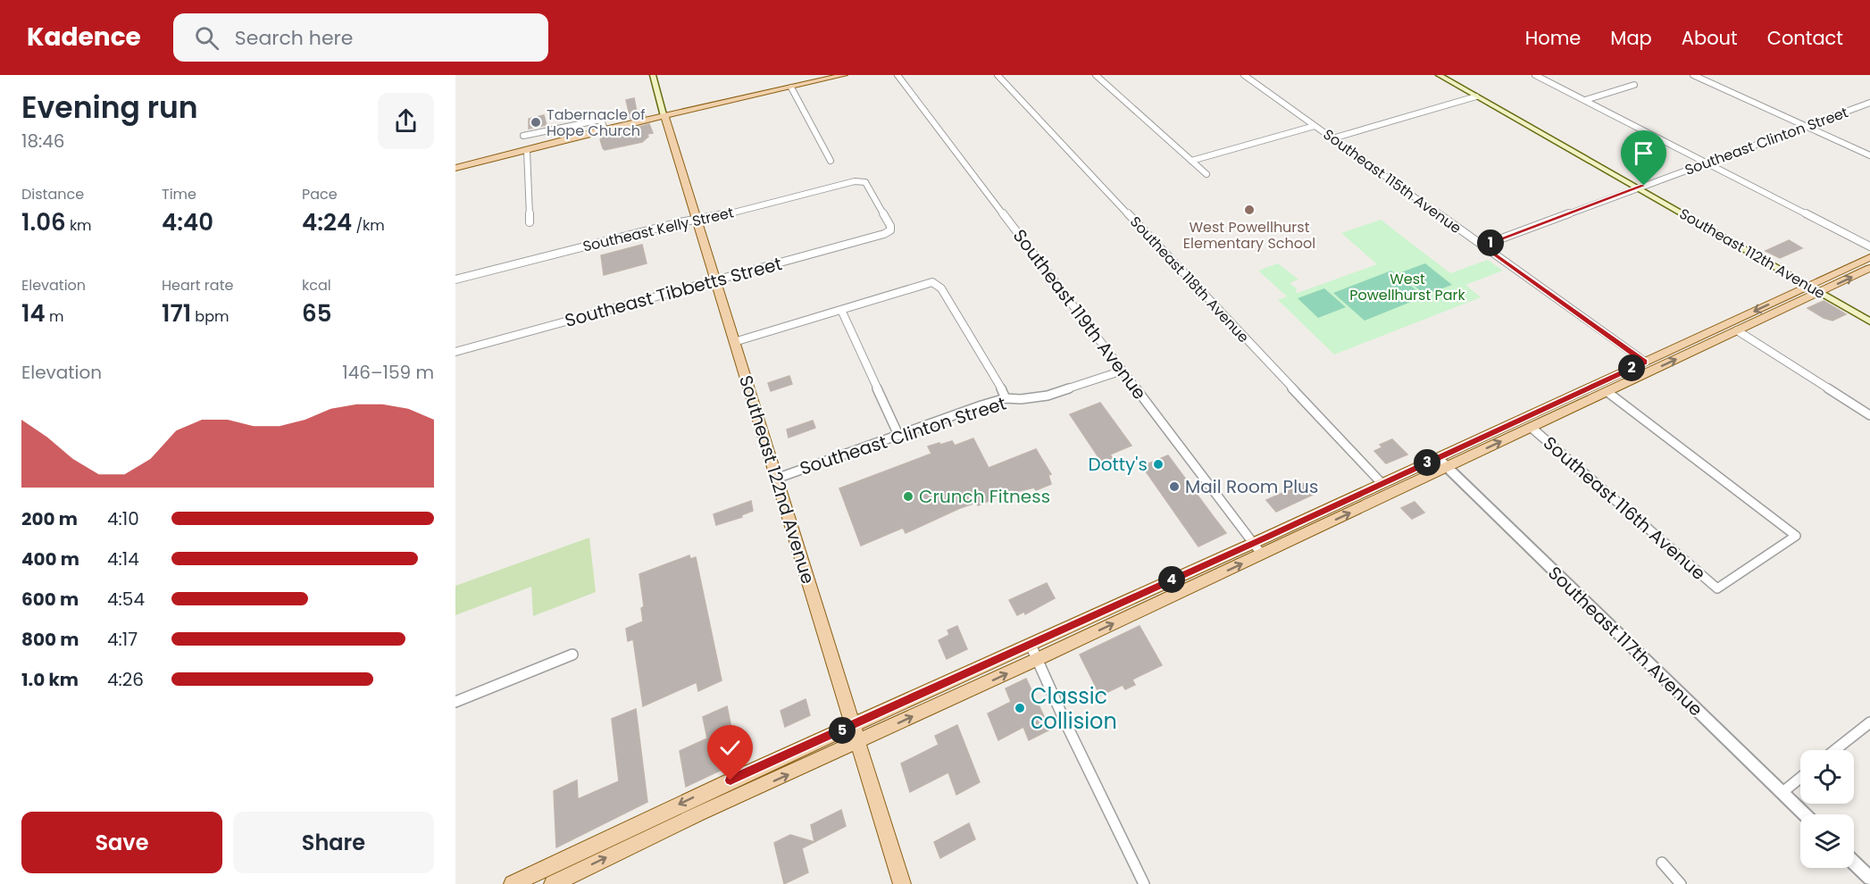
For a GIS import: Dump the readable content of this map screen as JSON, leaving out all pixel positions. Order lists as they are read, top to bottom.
{
  "streets": {
    "main road": ["Southeast 112th Avenue", "Southeast 122nd Avenue"],
    "street": [
      "Southeast Clinton Street",
      "Southeast 115th Avenue",
      "Southeast Kelly Street",
      "Southeast 118th Avenue",
      "Southeast Tibbetts Street",
      "Southeast 119th Avenue",
      "Southeast 116th Avenue",
      "Southeast 117th Avenue"
    ]
  },
  "crossings": [
    ["Southeast Clinton Street", "Southeast 115th Avenue"],
    ["Southeast Clinton Street", "Southeast 112th Avenue"],
    ["Southeast Clinton Street", "Southeast 119th Avenue"],
    ["Southeast Clinton Street", "Southeast 122nd Avenue"],
    ["Southeast Kelly Street", "Southeast Tibbetts Street"],
    ["Southeast Kelly Street", "Southeast 122nd Avenue"],
    ["Southeast Tibbetts Street", "Southeast 122nd Avenue"]
  ],
  "parks": ["West Powellhurst Park"],
  "places": [
    "Tabernacle of Hope Church",
    "West Powellhurst Elementary School",
    "Dotty's",
    "Mail Room Plus",
    "Crunch Fitness",
    "Classic collision"
  ],
  "page": {
    "header": "Kadence",
    "search": "Search here",
    "nav": [
      "Home",
      "Map",
      "About",
      "Contact"
    ],
    "heading": ["Evening run", "18:46"],
    "stats": [
      ["Distance", "1.06 km"],
      ["Time", "4:40"],
      ["Pace", "4:24 /km"],
      ["Elevation", "14 m"],
      ["Heart rate", "171 bpm"],
      ["kcal", "65"]
    ],
    "pins": [
      "1",
      "2",
      "3",
      "4",
      "5"
    ],
    "chart": ["Elevation", "146–159 m"],
    "list": [
      {
        "name": "200 m",
        "note": "4:10"
      },
      {
        "name": "400 m",
        "note": "4:14"
      },
      {
        "name": "600 m",
        "note": "4:54"
      },
      {
        "name": "800 m",
        "note": "4:17"
      },
      {
        "name": "1.0 km",
        "note": "4:26"
      }
    ],
    "buttons": ["Save", "Share"]
  }
}
